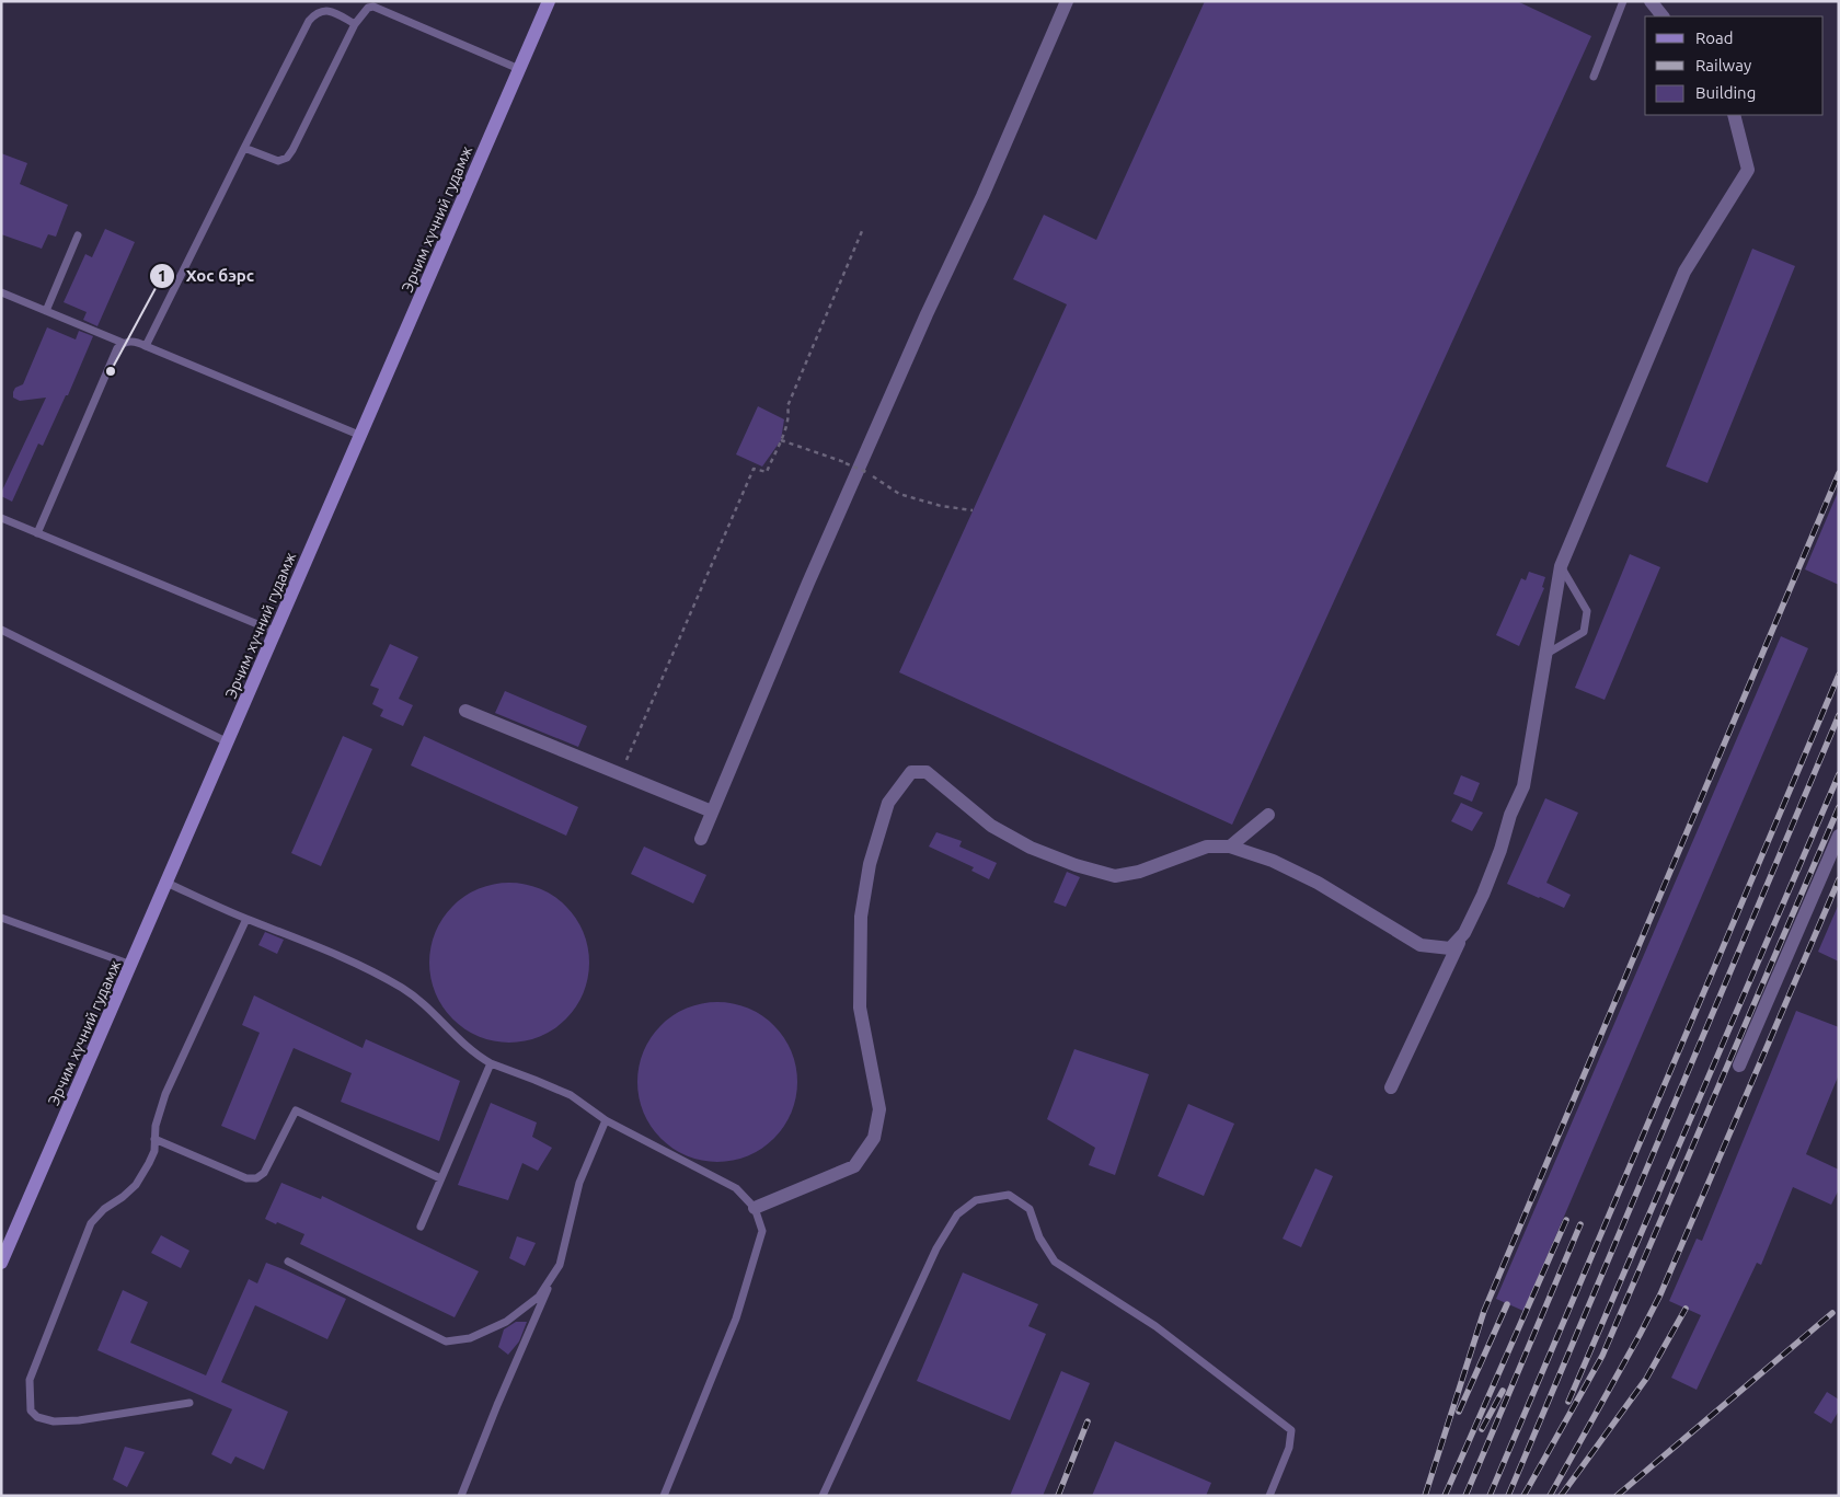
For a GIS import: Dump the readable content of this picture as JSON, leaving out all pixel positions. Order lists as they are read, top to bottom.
{
  "streets": {
    "main road": ["Эрчим хүчний гудамж"]
  },
  "places": ["Хос бэрс"],
  "legend": ["Road", "Railway", "Building"]
}
